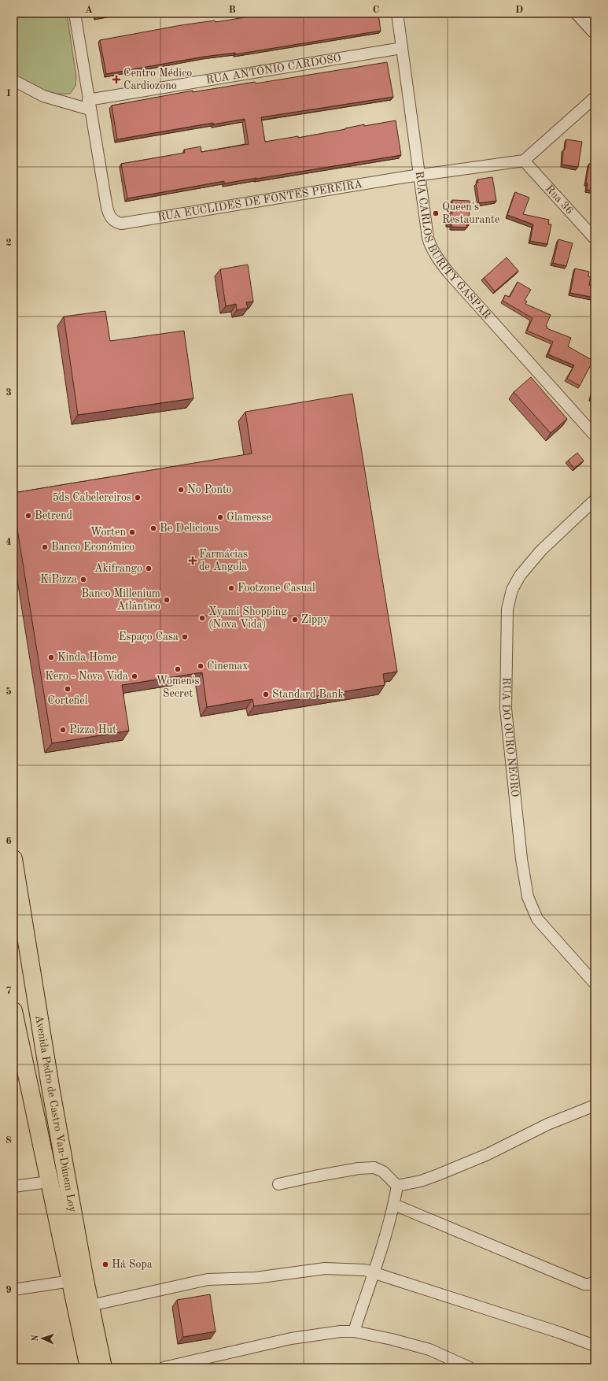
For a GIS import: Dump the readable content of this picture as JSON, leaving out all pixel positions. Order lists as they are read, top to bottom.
{
  "streets": {
    "highway": ["Avenida Pedro de Castro Van-Dúnem Loy"],
    "street": [
      "RUA ANTÓNIO CARDOSO",
      "Rua 36",
      "RUA EUCLIDES DE FONTES PEREIRA",
      "RUA CARLOS BURITY GASPAR",
      "RUA DO OURO NEGRO"
    ]
  },
  "crossings": [
    ["RUA ANTÓNIO CARDOSO", "RUA EUCLIDES DE FONTES PEREIRA"],
    ["RUA ANTÓNIO CARDOSO", "RUA CARLOS BURITY GASPAR"],
    ["Rua 36", "RUA EUCLIDES DE FONTES PEREIRA"],
    ["RUA EUCLIDES DE FONTES PEREIRA", "RUA CARLOS BURITY GASPAR"]
  ],
  "places": {
    "health": ["Centro Médico Cardiozono", "Farmácias de Angola"],
    "other": [
      "Queen's Restaurante",
      "No Ponto",
      "5ds Cabelereiros",
      "Betrend",
      "Glamesse",
      "Be Delicious",
      "Worten",
      "Banco Económico",
      "Akifrango",
      "KiPizza",
      "Footzone Casual",
      "Banco Millenium Atlântico",
      "Xyami Shopping (Nova Vida)",
      "Zippy",
      "Espaço Casa",
      "Kinda Home",
      "Cinemax",
      "Women's Secret",
      "Kero - Nova Vida",
      "Cortefiel",
      "Standard Bank",
      "Pizza Hut",
      "Há Sopa"
    ]
  },
  "north": "left",
  "grid": {
    "columns": [
      "A",
      "B",
      "C",
      "D"
    ],
    "rows": [
      "1",
      "2",
      "3",
      "4",
      "5",
      "6",
      "7",
      "8",
      "9"
    ]
  }
}
